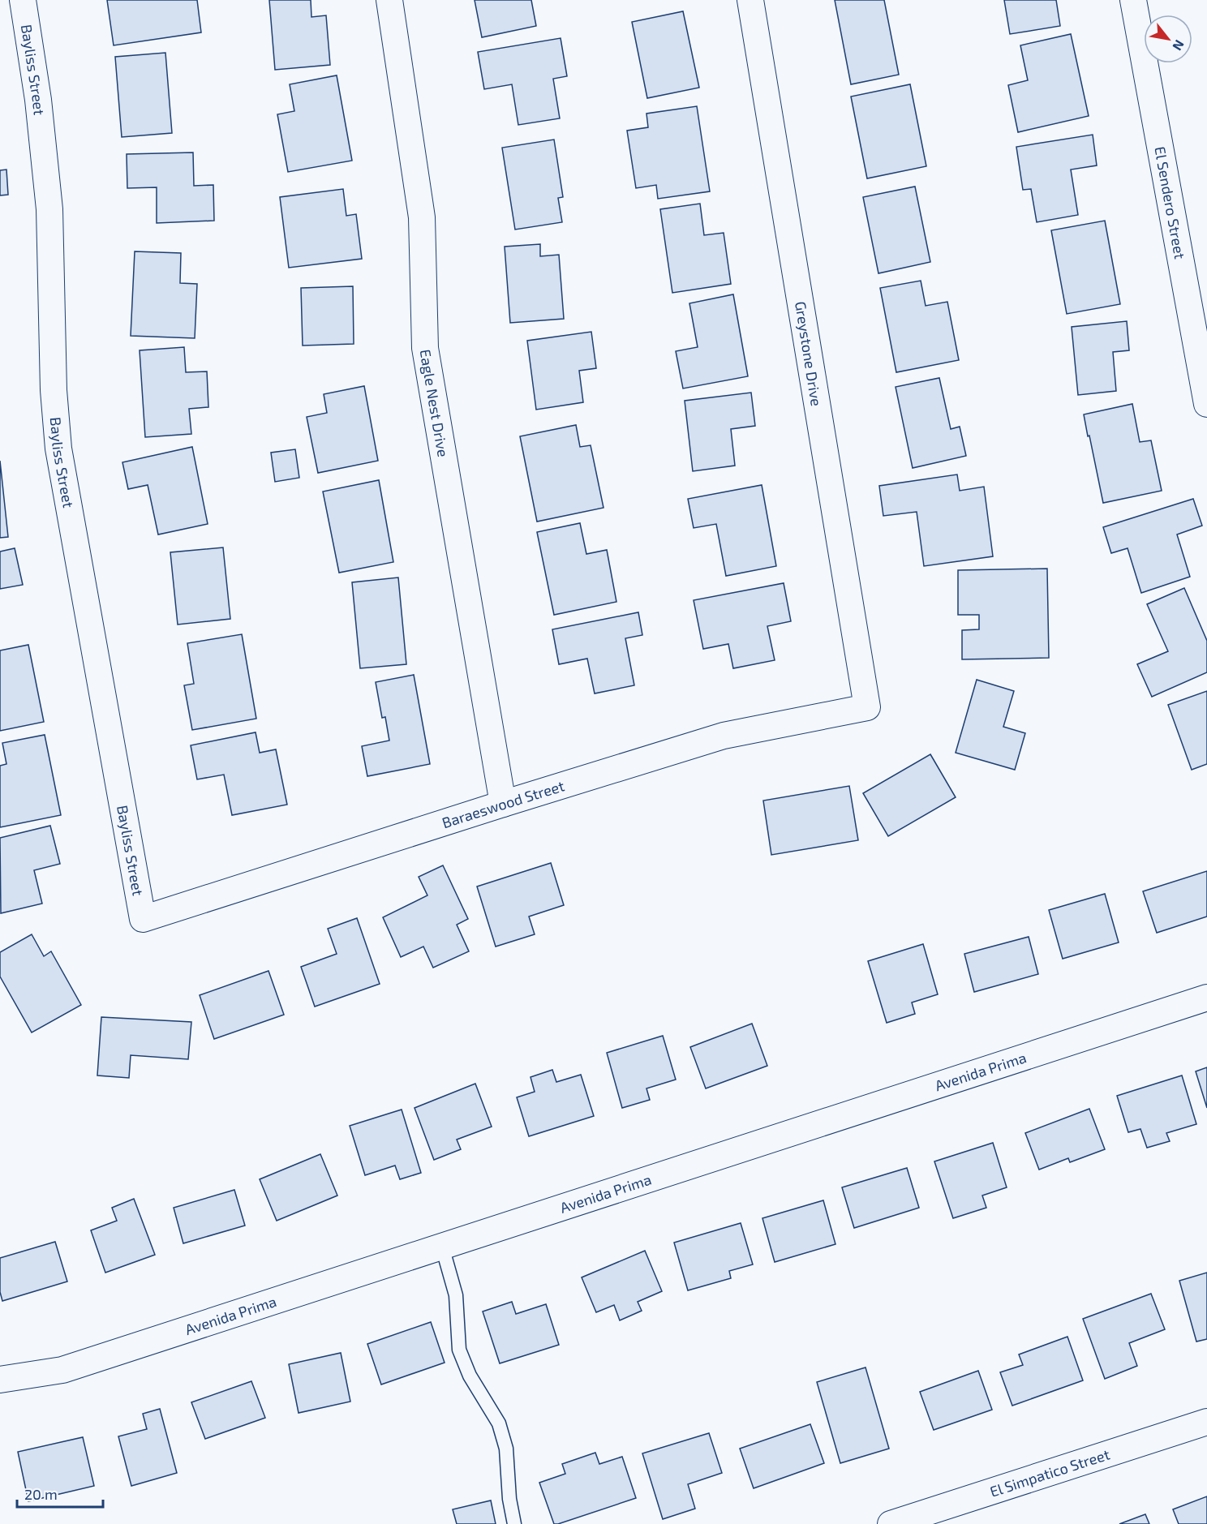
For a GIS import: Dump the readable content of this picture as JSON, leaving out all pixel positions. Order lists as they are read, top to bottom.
{
  "streets": {
    "street": [
      "Bayliss Street",
      "El Sendero Street",
      "Greystone Drive",
      "Eagle Nest Drive",
      "Baraeswood Street",
      "Avenida Prima",
      "El Simpatico Street"
    ]
  },
  "crossings": [
    ["Bayliss Street", "Baraeswood Street"],
    ["Greystone Drive", "Baraeswood Street"],
    ["Eagle Nest Drive", "Baraeswood Street"]
  ],
  "scale_bar": "20 m",
  "north": "bottom right"
}
